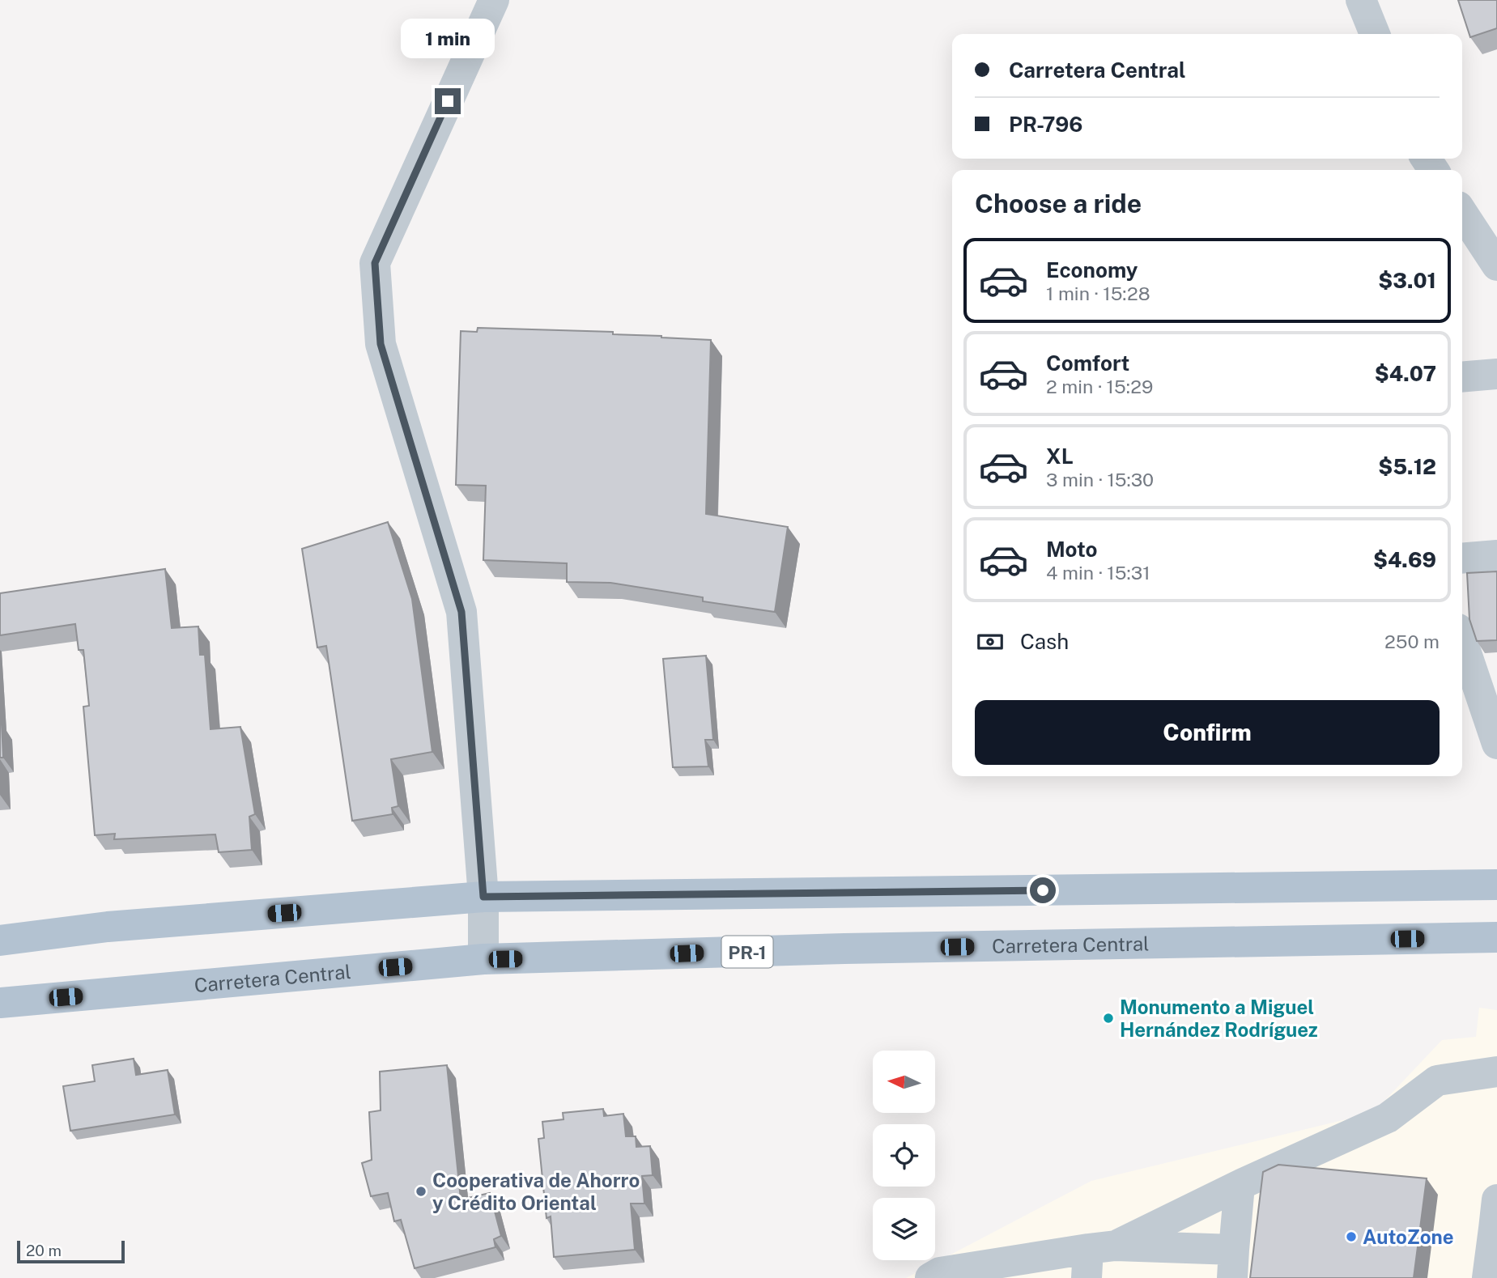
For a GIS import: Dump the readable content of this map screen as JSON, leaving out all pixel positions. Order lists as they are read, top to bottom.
{
  "streets": {
    "main road": ["Carretera Central", "PR-1"]
  },
  "places": ["Monumento a Miguel Hernández Rodríguez", "Cooperativa de Ahorro y Crédito Oriental", "AutoZone"],
  "scale_bar": "20 m",
  "north": "left",
  "page": {
    "bubble": "1 min",
    "banner": ["Carretera Central", "PR-796"],
    "heading": "Choose a ride",
    "list": [
      {
        "name": "Economy",
        "note": "1 min · 15:28",
        "value": "$3.01"
      },
      {
        "name": "Comfort",
        "note": "2 min · 15:29",
        "value": "$4.07"
      },
      {
        "name": "XL",
        "note": "3 min · 15:30",
        "value": "$5.12"
      },
      {
        "name": "Moto",
        "note": "4 min · 15:31",
        "value": "$4.69"
      }
    ],
    "pay": ["Cash", "250 m"],
    "buttons": "Confirm",
    "scale": "20 m"
  }
}
